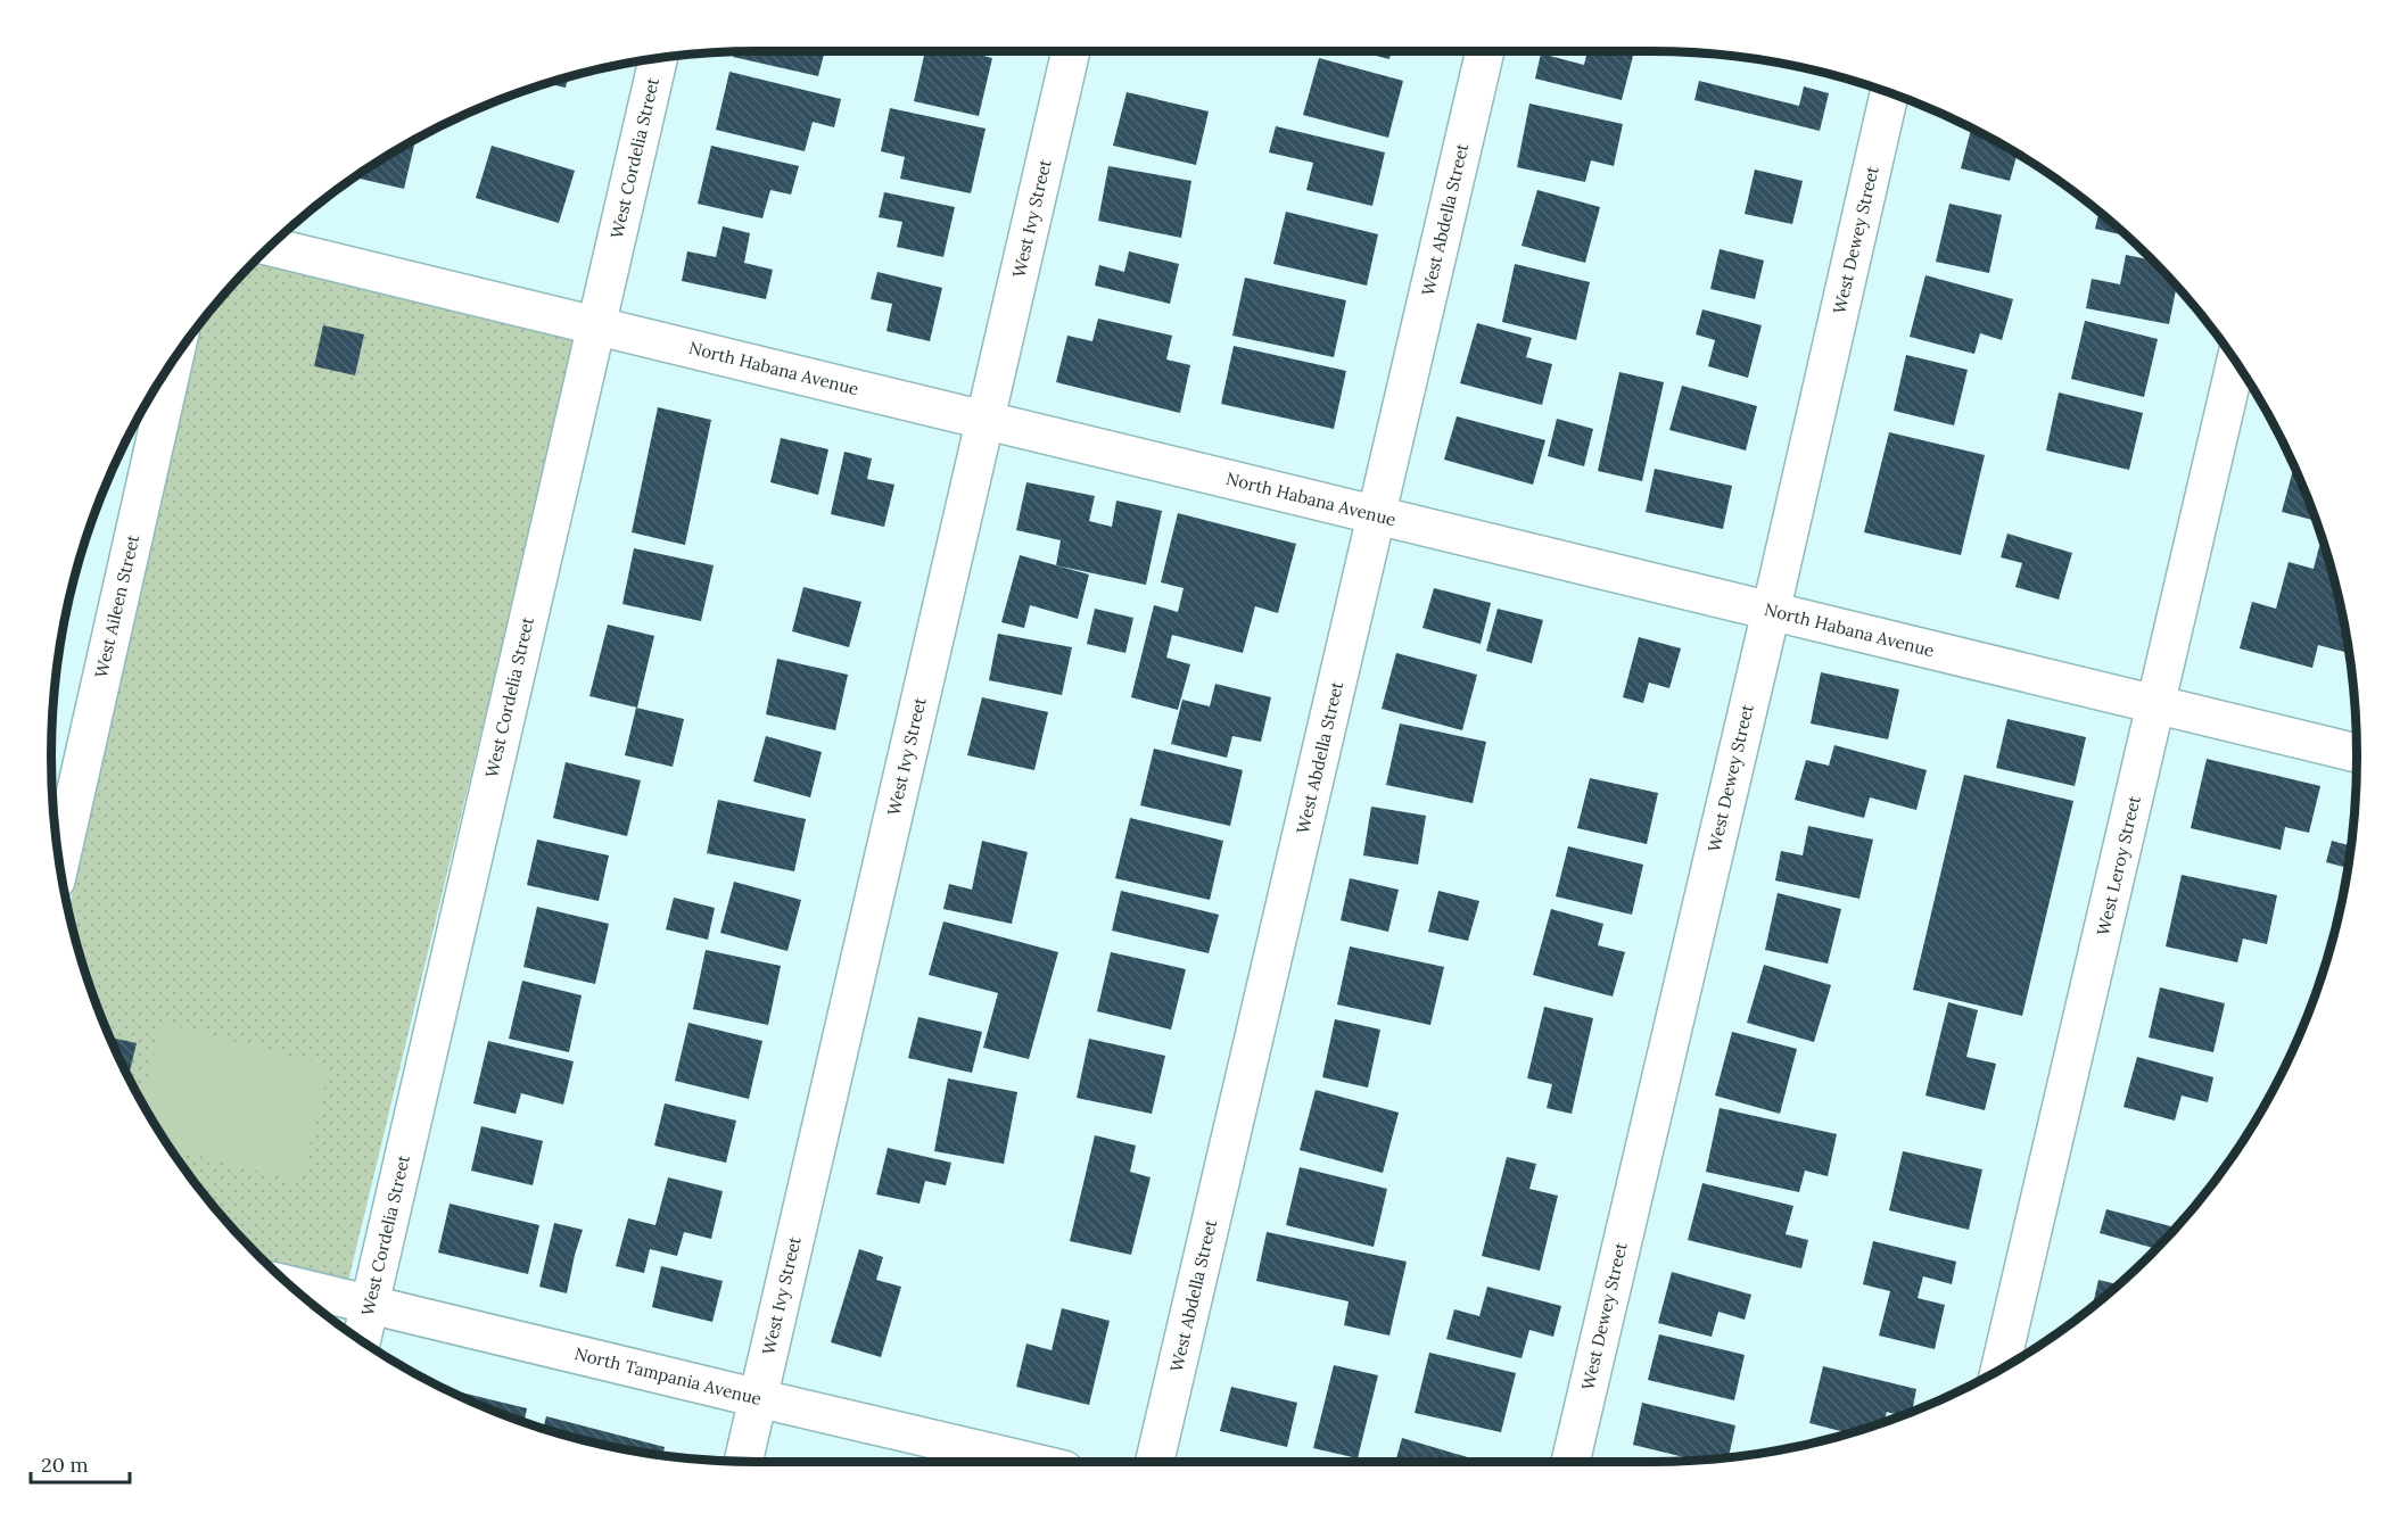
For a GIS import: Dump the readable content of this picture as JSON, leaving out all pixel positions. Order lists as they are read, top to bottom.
{
  "streets": {
    "street": [
      "West Cordelia Street",
      "West Ivy Street",
      "West Abdella Street",
      "West Dewey Street",
      "North Habana Avenue",
      "West Aileen Street",
      "West Leroy Street",
      "North Tampania Avenue"
    ]
  },
  "crossings": [
    ["West Cordelia Street", "North Habana Avenue"],
    ["West Cordelia Street", "North Tampania Avenue"],
    ["West Ivy Street", "North Habana Avenue"],
    ["West Ivy Street", "North Tampania Avenue"],
    ["West Abdella Street", "North Habana Avenue"],
    ["West Dewey Street", "North Habana Avenue"],
    ["North Habana Avenue", "West Leroy Street"]
  ],
  "scale_bar": "20 m"
}
